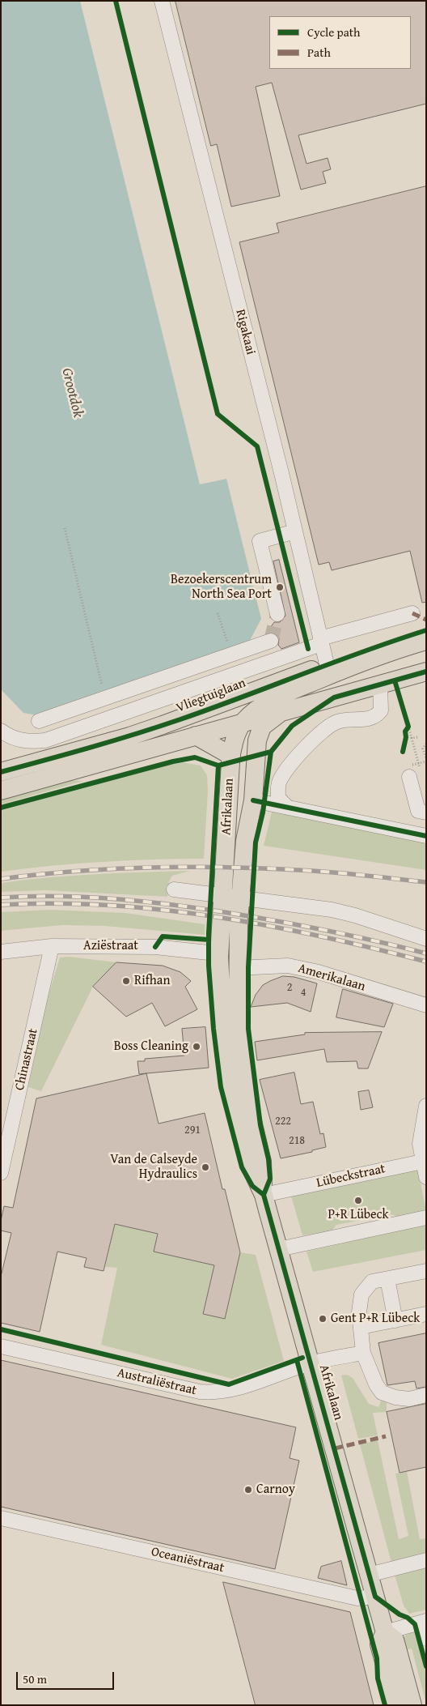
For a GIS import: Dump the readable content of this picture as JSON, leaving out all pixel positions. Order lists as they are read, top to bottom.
{
  "streets": {
    "main road": ["Vliegtuiglaan", "Afrikalaan"],
    "street": [
      "Rigakaai",
      "Aziëstraat",
      "Amerikalaan",
      "Chinastraat",
      "Lübeckstraat",
      "Australiëstraat",
      "Oceaniëstraat"
    ]
  },
  "crossings": [
    ["Rigakaai", "Vliegtuiglaan"],
    ["Afrikalaan", "Aziëstraat"],
    ["Afrikalaan", "Amerikalaan"],
    ["Afrikalaan", "Lübeckstraat"],
    ["Afrikalaan", "Australiëstraat"],
    ["Afrikalaan", "Oceaniëstraat"],
    ["Aziëstraat", "Chinastraat"]
  ],
  "water": ["Grootdok"],
  "places": [
    "Bezoekerscentrum North Sea Port",
    "Rifhan",
    "Boss Cleaning",
    "Van de Calseyde Hydraulics",
    "P+R Lübeck",
    "Gent P+R Lübeck",
    "Carnoy"
  ],
  "house_numbers": [
    "2",
    "4",
    "222",
    "291",
    "218"
  ],
  "legend": ["Cycle path", "Path"],
  "scale_bar": "50 m"
}
